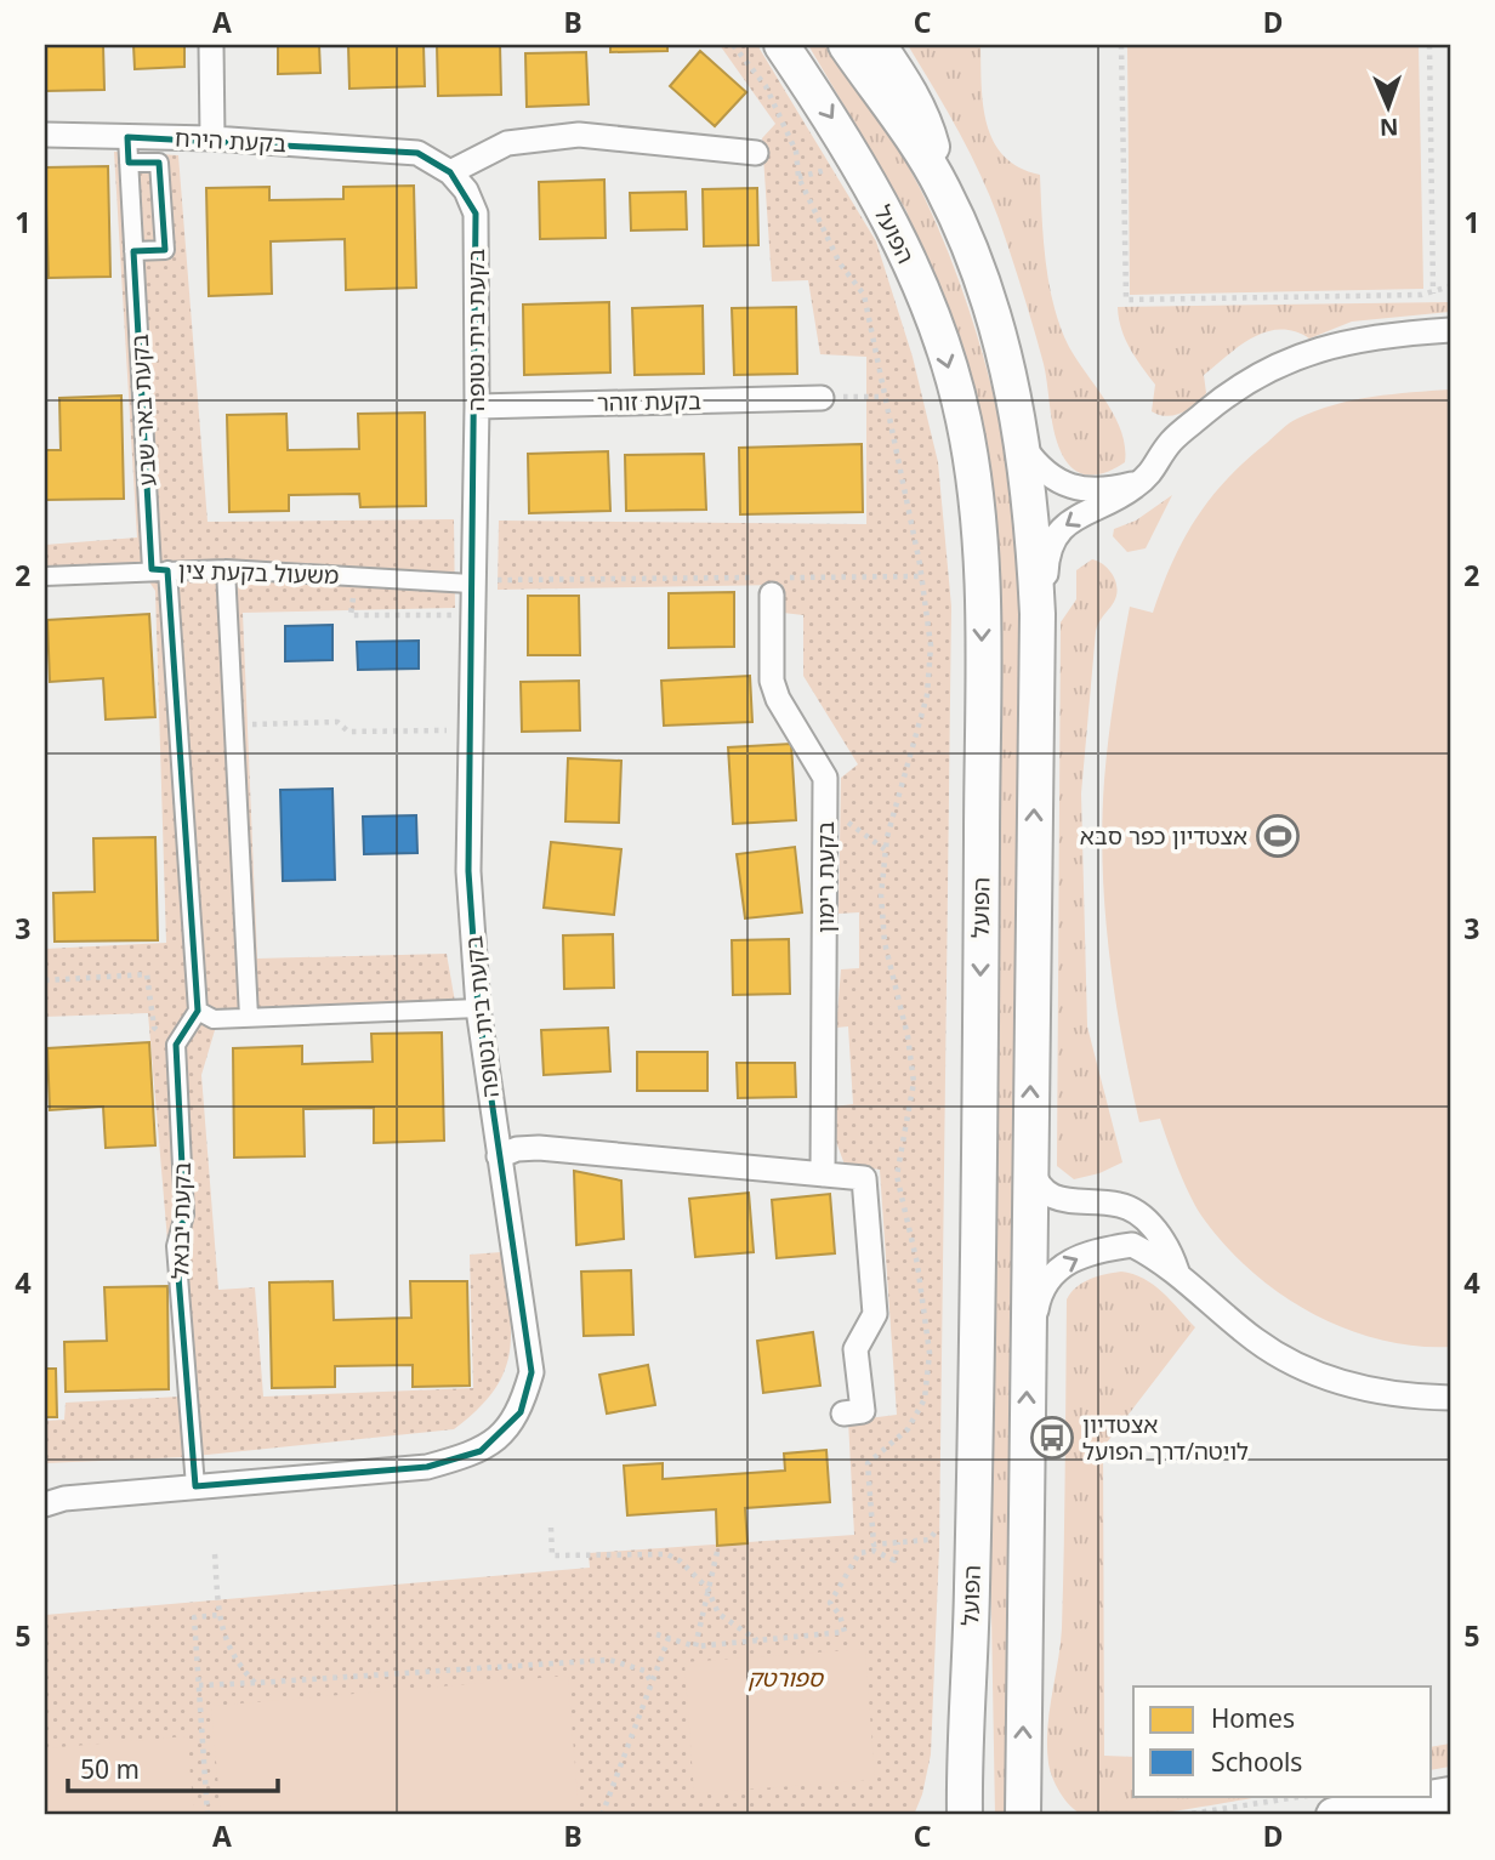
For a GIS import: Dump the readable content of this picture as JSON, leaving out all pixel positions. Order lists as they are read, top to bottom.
{
  "streets": {
    "main road": ["הפועל"],
    "street": [
      "בקעת הירח",
      "בקעת בית נטופה",
      "בקעת זוהר",
      "בקעת באר שבע",
      "משעול בקעת צין",
      "בקעת רימון",
      "בקעת יבנאל"
    ]
  },
  "crossings": [
    ["בקעת הירח", "בקעת בית נטופה"],
    ["בקעת הירח", "בקעת באר שבע"],
    ["בקעת בית נטופה", "בקעת זוהר"],
    ["בקעת בית נטופה", "משעול בקעת צין"],
    ["בקעת בית נטופה", "בקעת יבנאל"],
    ["בקעת באר שבע", "משעול בקעת צין"]
  ],
  "parks": ["ספורטק"],
  "places": {
    "sports": ["אצטדיון כפר סבא"],
    "bus stop": ["אצטדיון לויטה/דרך הפועל"]
  },
  "legend": ["Homes", "Schools"],
  "scale_bar": "50 m",
  "north": "bottom",
  "grid": {
    "columns": [
      "A",
      "B",
      "C",
      "D"
    ],
    "rows": [
      "1",
      "2",
      "3",
      "4",
      "5"
    ]
  }
}
